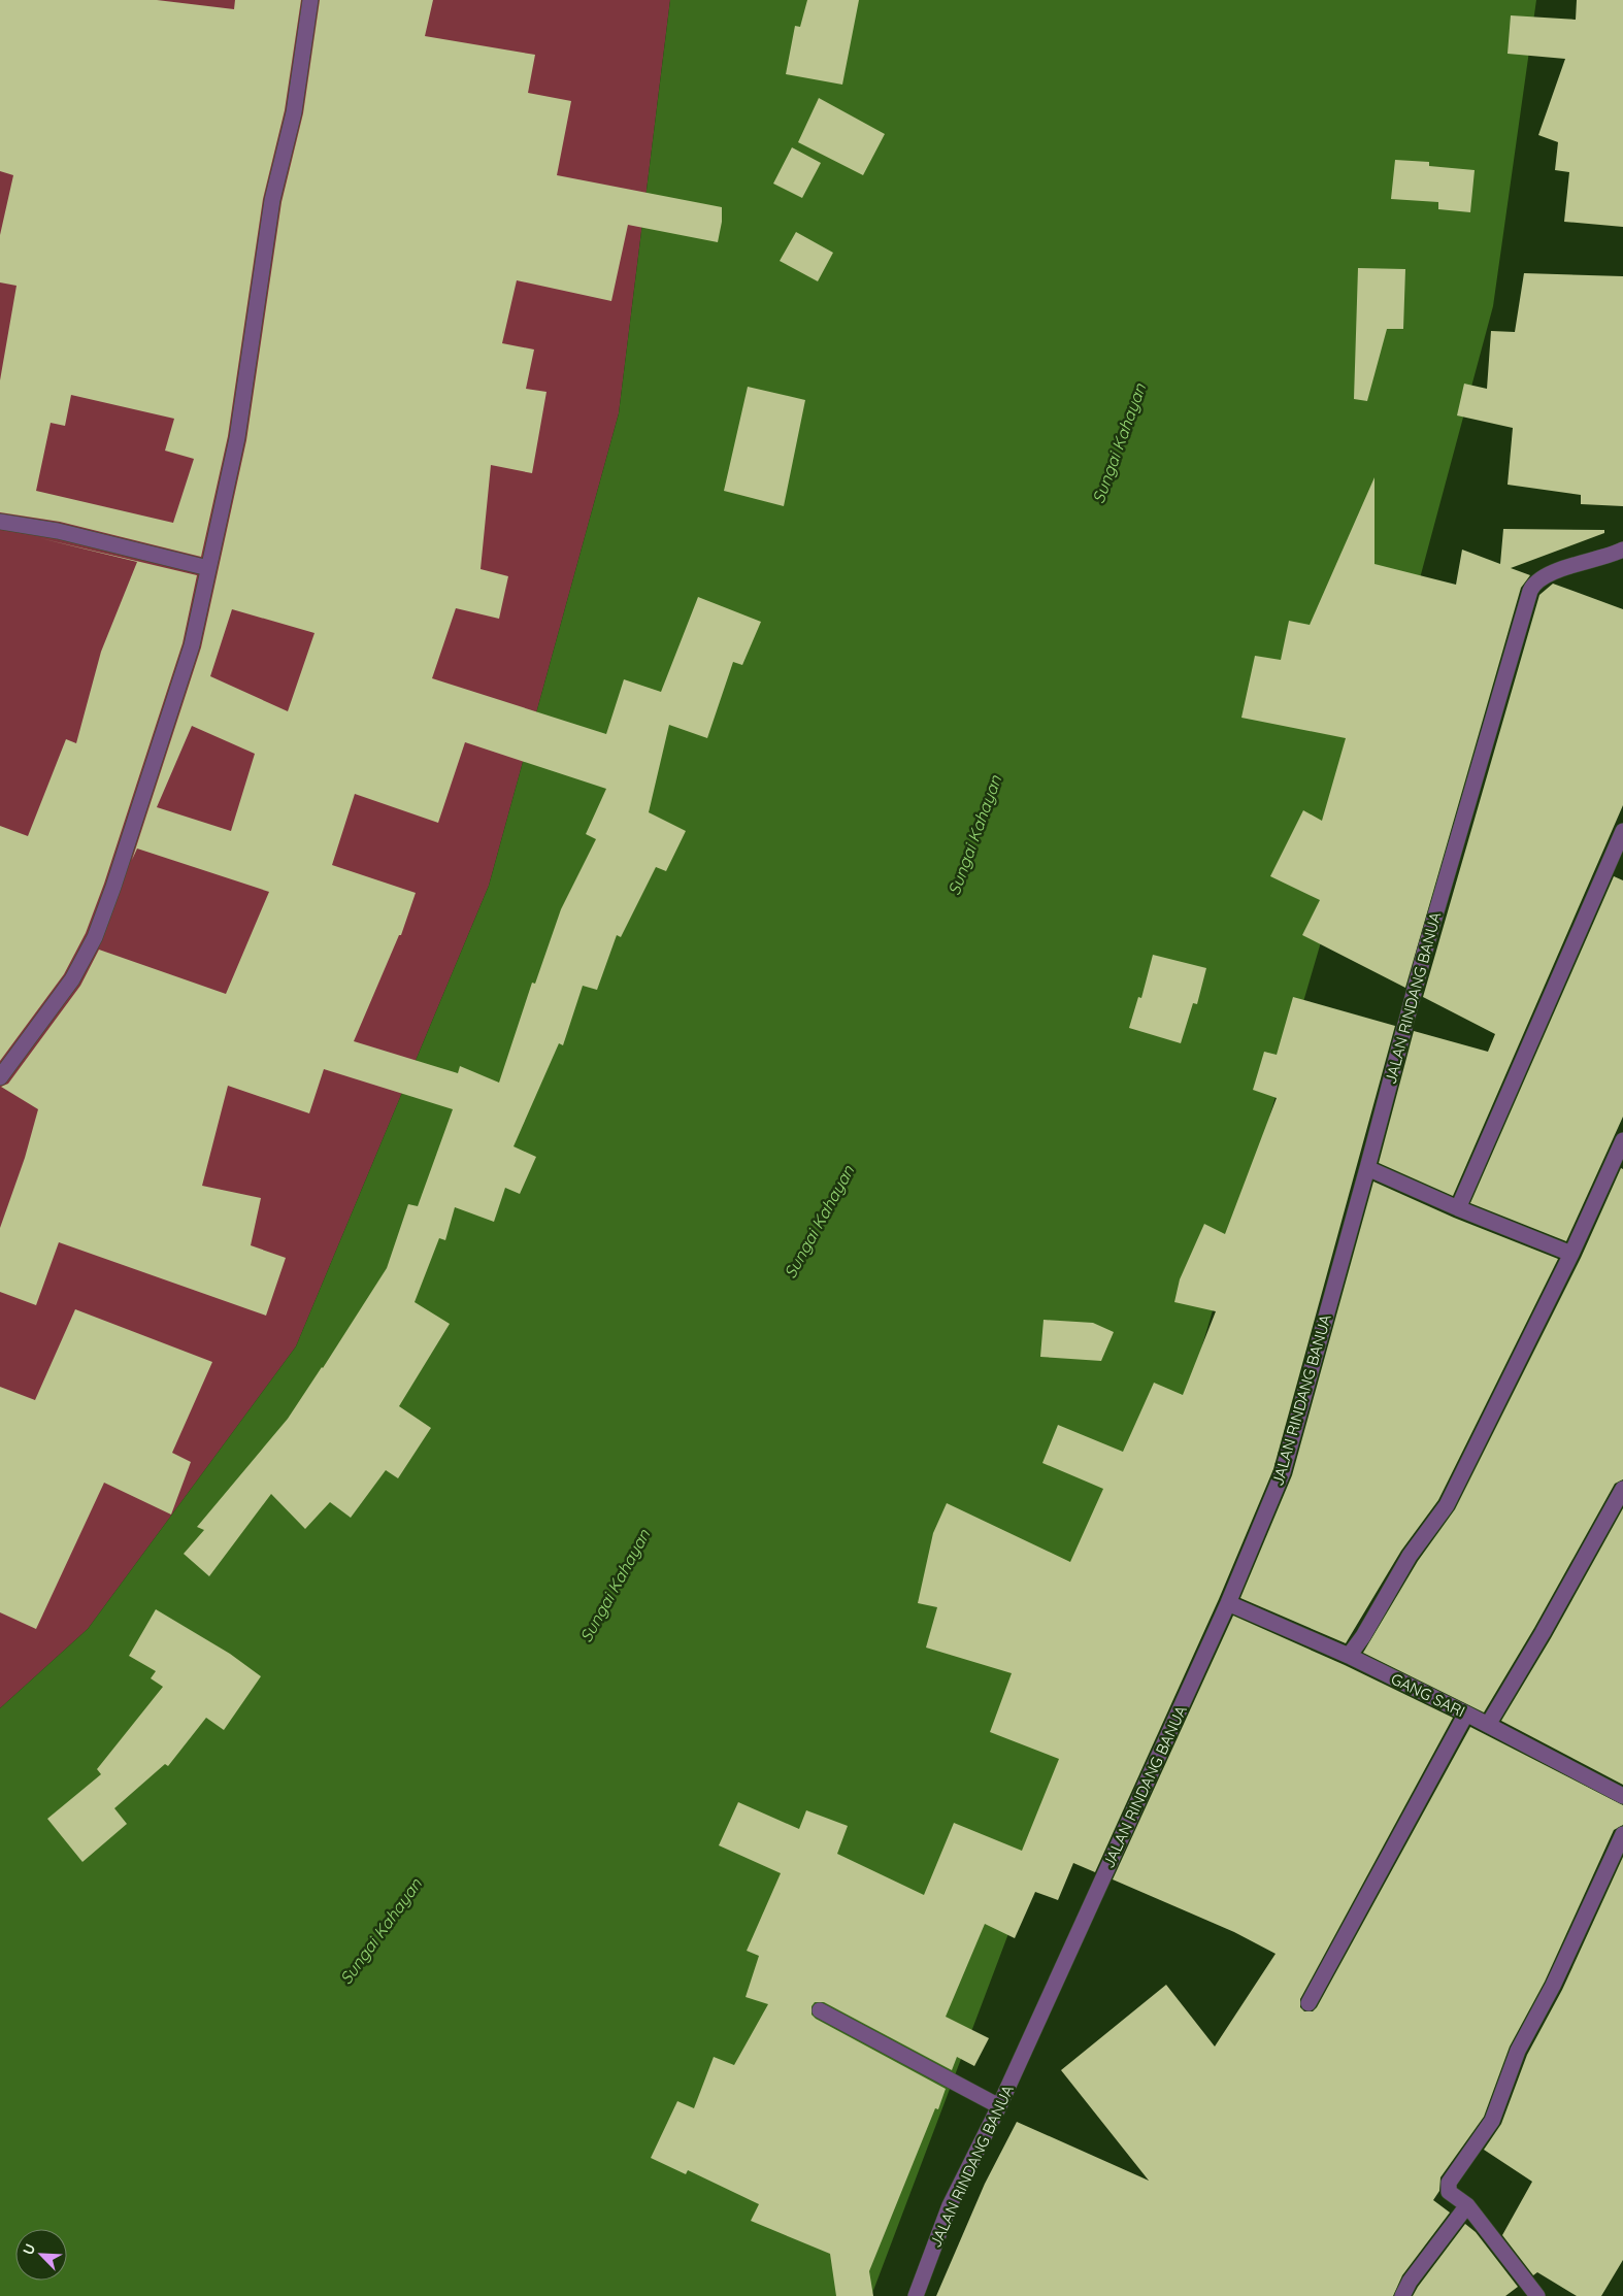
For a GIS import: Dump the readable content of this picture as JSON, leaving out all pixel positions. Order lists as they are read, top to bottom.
{
  "streets": {
    "street": ["JALAN RINDANG BANUA", "GANG SARI"]
  },
  "crossings": [
    ["JALAN RINDANG BANUA", "GANG SARI"]
  ],
  "water": ["Sungai Kahayan"],
  "north": "top left"
}
